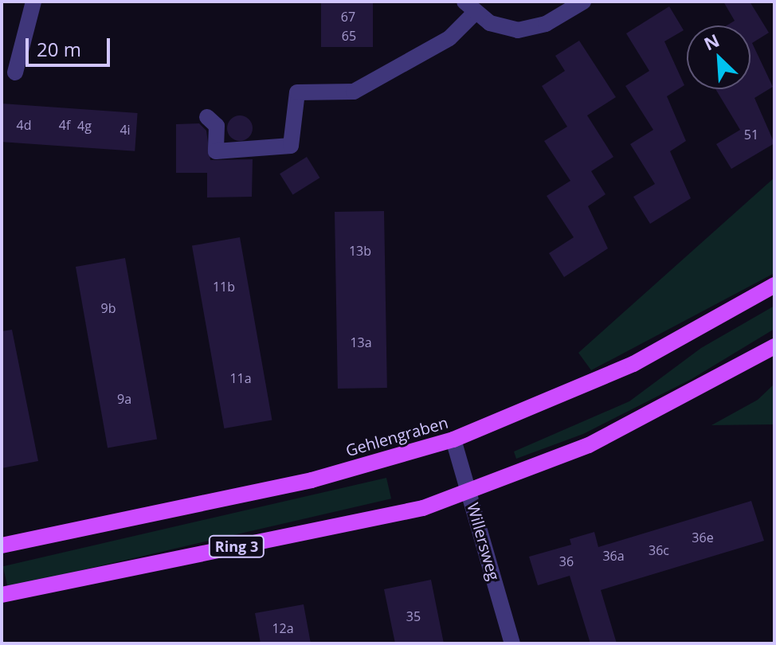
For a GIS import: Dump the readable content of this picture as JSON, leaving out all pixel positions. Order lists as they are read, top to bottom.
{
  "streets": {
    "main road": ["Gehlengraben", "Ring 3"],
    "street": ["Willersweg"]
  },
  "crossings": [
    ["Gehlengraben", "Willersweg"],
    ["Willersweg", "Ring 3"]
  ],
  "house_numbers": [
    "67",
    "65",
    "4d",
    "4f",
    "4g",
    "4i",
    "51",
    "13b",
    "11b",
    "9b",
    "13a",
    "11a",
    "9a",
    "36e",
    "36c",
    "36a",
    "36",
    "35",
    "12a"
  ],
  "scale_bar": "20 m",
  "north": "top left"
}
